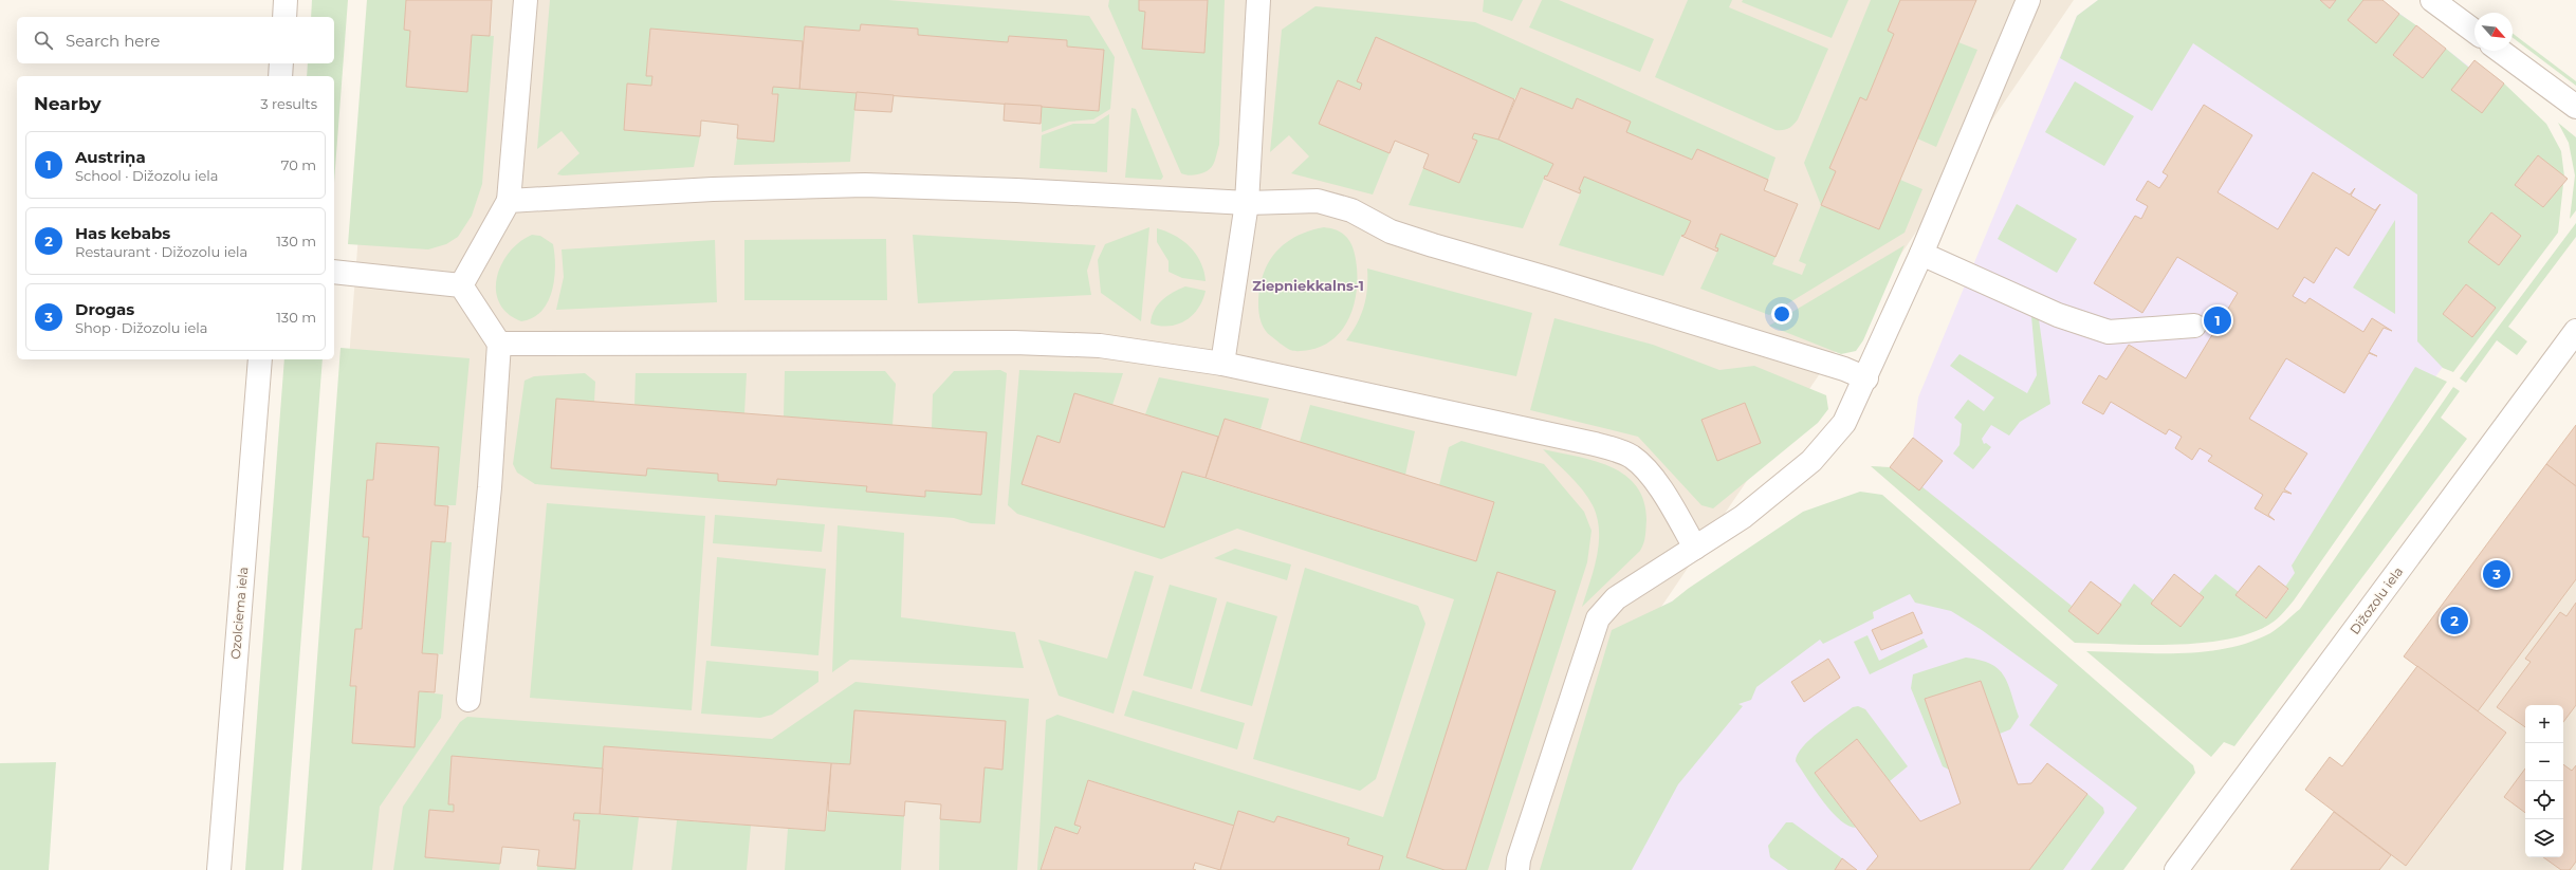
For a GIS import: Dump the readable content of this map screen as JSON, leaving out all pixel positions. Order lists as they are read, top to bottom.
{
  "streets": {
    "street": ["Dižozolu iela", "Ozolciema iela"]
  },
  "districts": ["Ziepniekkalns-1"],
  "north": "bottom right",
  "page": {
    "search": "Search here",
    "heading": ["Nearby", "3 results"],
    "list": [
      {
        "mark": "1",
        "name": "Austriņa",
        "note": "School · Dižozolu iela",
        "value": "70 m"
      },
      {
        "mark": "2",
        "name": "Has kebabs",
        "note": "Restaurant · Dižozolu iela",
        "value": "130 m"
      },
      {
        "mark": "3",
        "name": "Drogas",
        "note": "Shop · Dižozolu iela",
        "value": "130 m"
      }
    ],
    "pins": ["1", "3", "2"],
    "map_buttons": ["+", "−"]
  }
}
